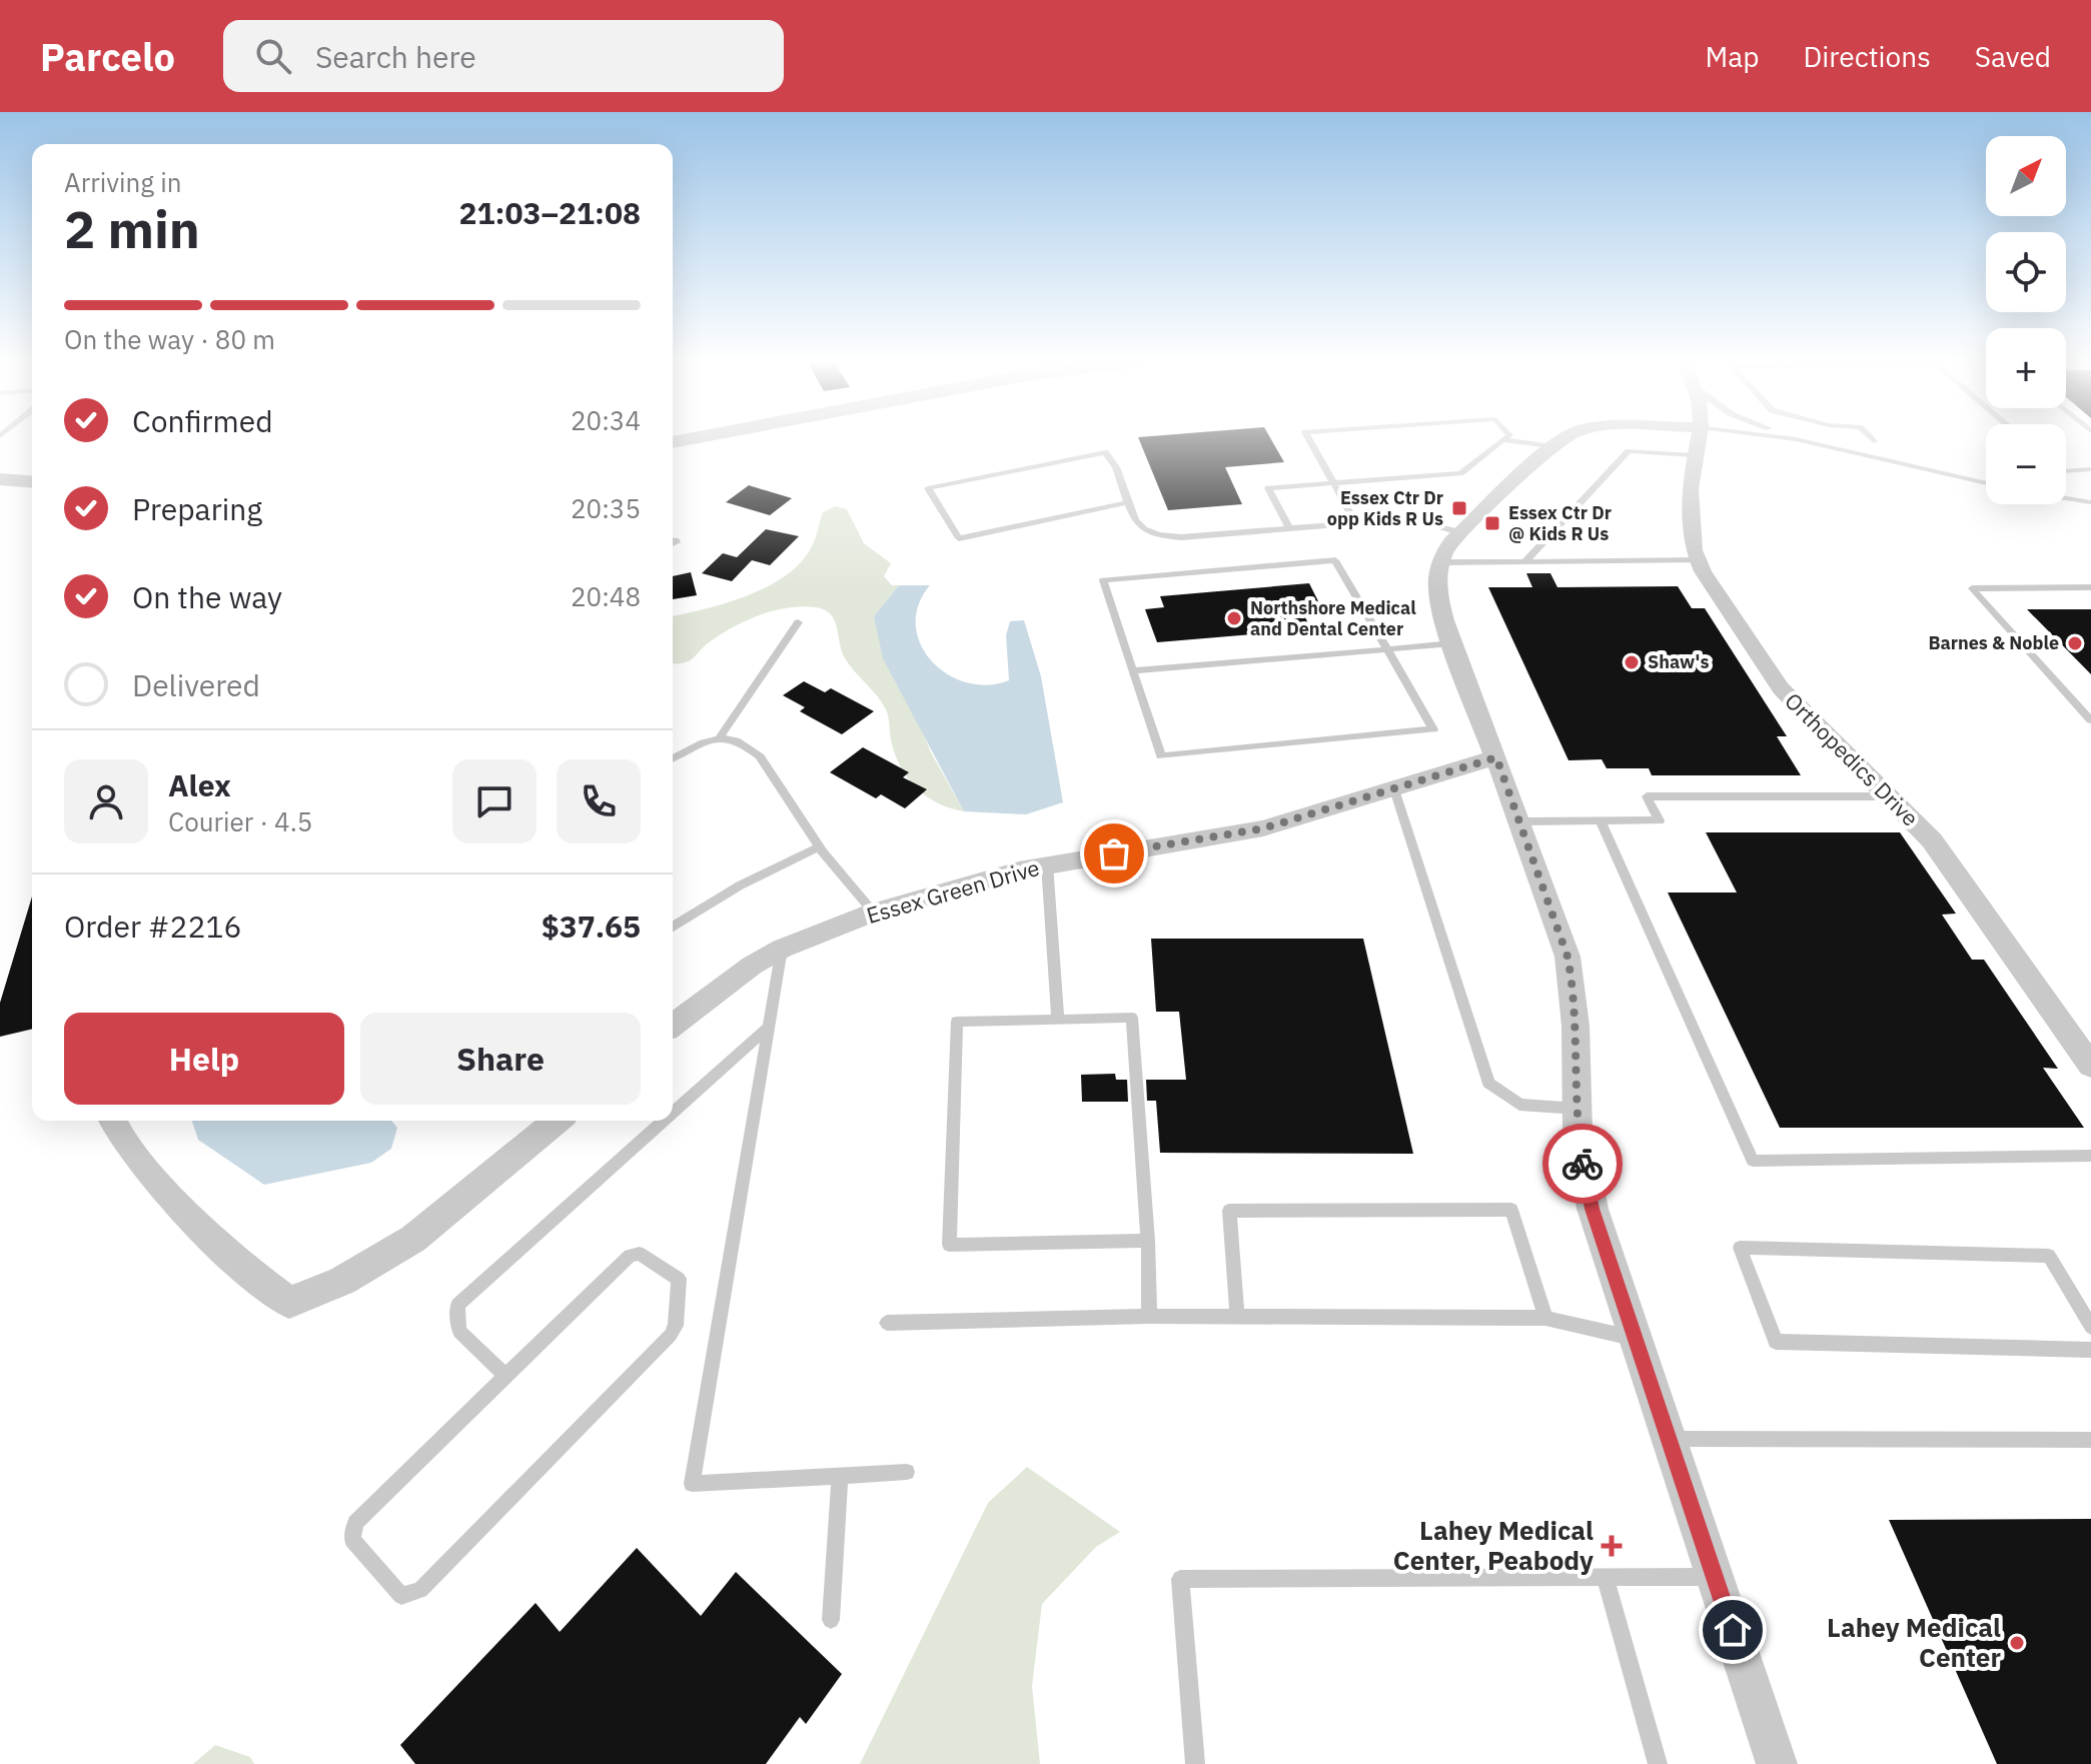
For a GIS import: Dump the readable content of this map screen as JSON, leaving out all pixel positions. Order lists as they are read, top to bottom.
{
  "streets": {
    "street": ["Orthopedics Drive", "Essex Green Drive"]
  },
  "places": {
    "transit": ["Essex Ctr Dr opp Kids R Us", "Essex Ctr Dr @ Kids R Us"],
    "other": [
      "Northshore Medical and Dental Center",
      "Barnes & Noble",
      "Shaw's",
      "Lahey Medical Center"
    ],
    "health": ["Lahey Medical Center, Peabody"]
  },
  "north": "top right",
  "page": {
    "header": "Parcelo",
    "search": "Search here",
    "nav": ["Map", "Directions", "Saved"],
    "map_buttons": ["+", "−"],
    "heading": ["2 min", "Arriving in", "21:03–21:08"],
    "panel": [
      "Alex",
      "Courier · 4.5",
      "Order #2216",
      "$37.65"
    ],
    "bar": "On the way · 80 m",
    "list": [
      ["Confirmed", "20:34"],
      ["Preparing", "20:35"],
      ["On the way", "20:48"],
      "Delivered"
    ],
    "buttons": ["Help", "Share"]
  }
}
